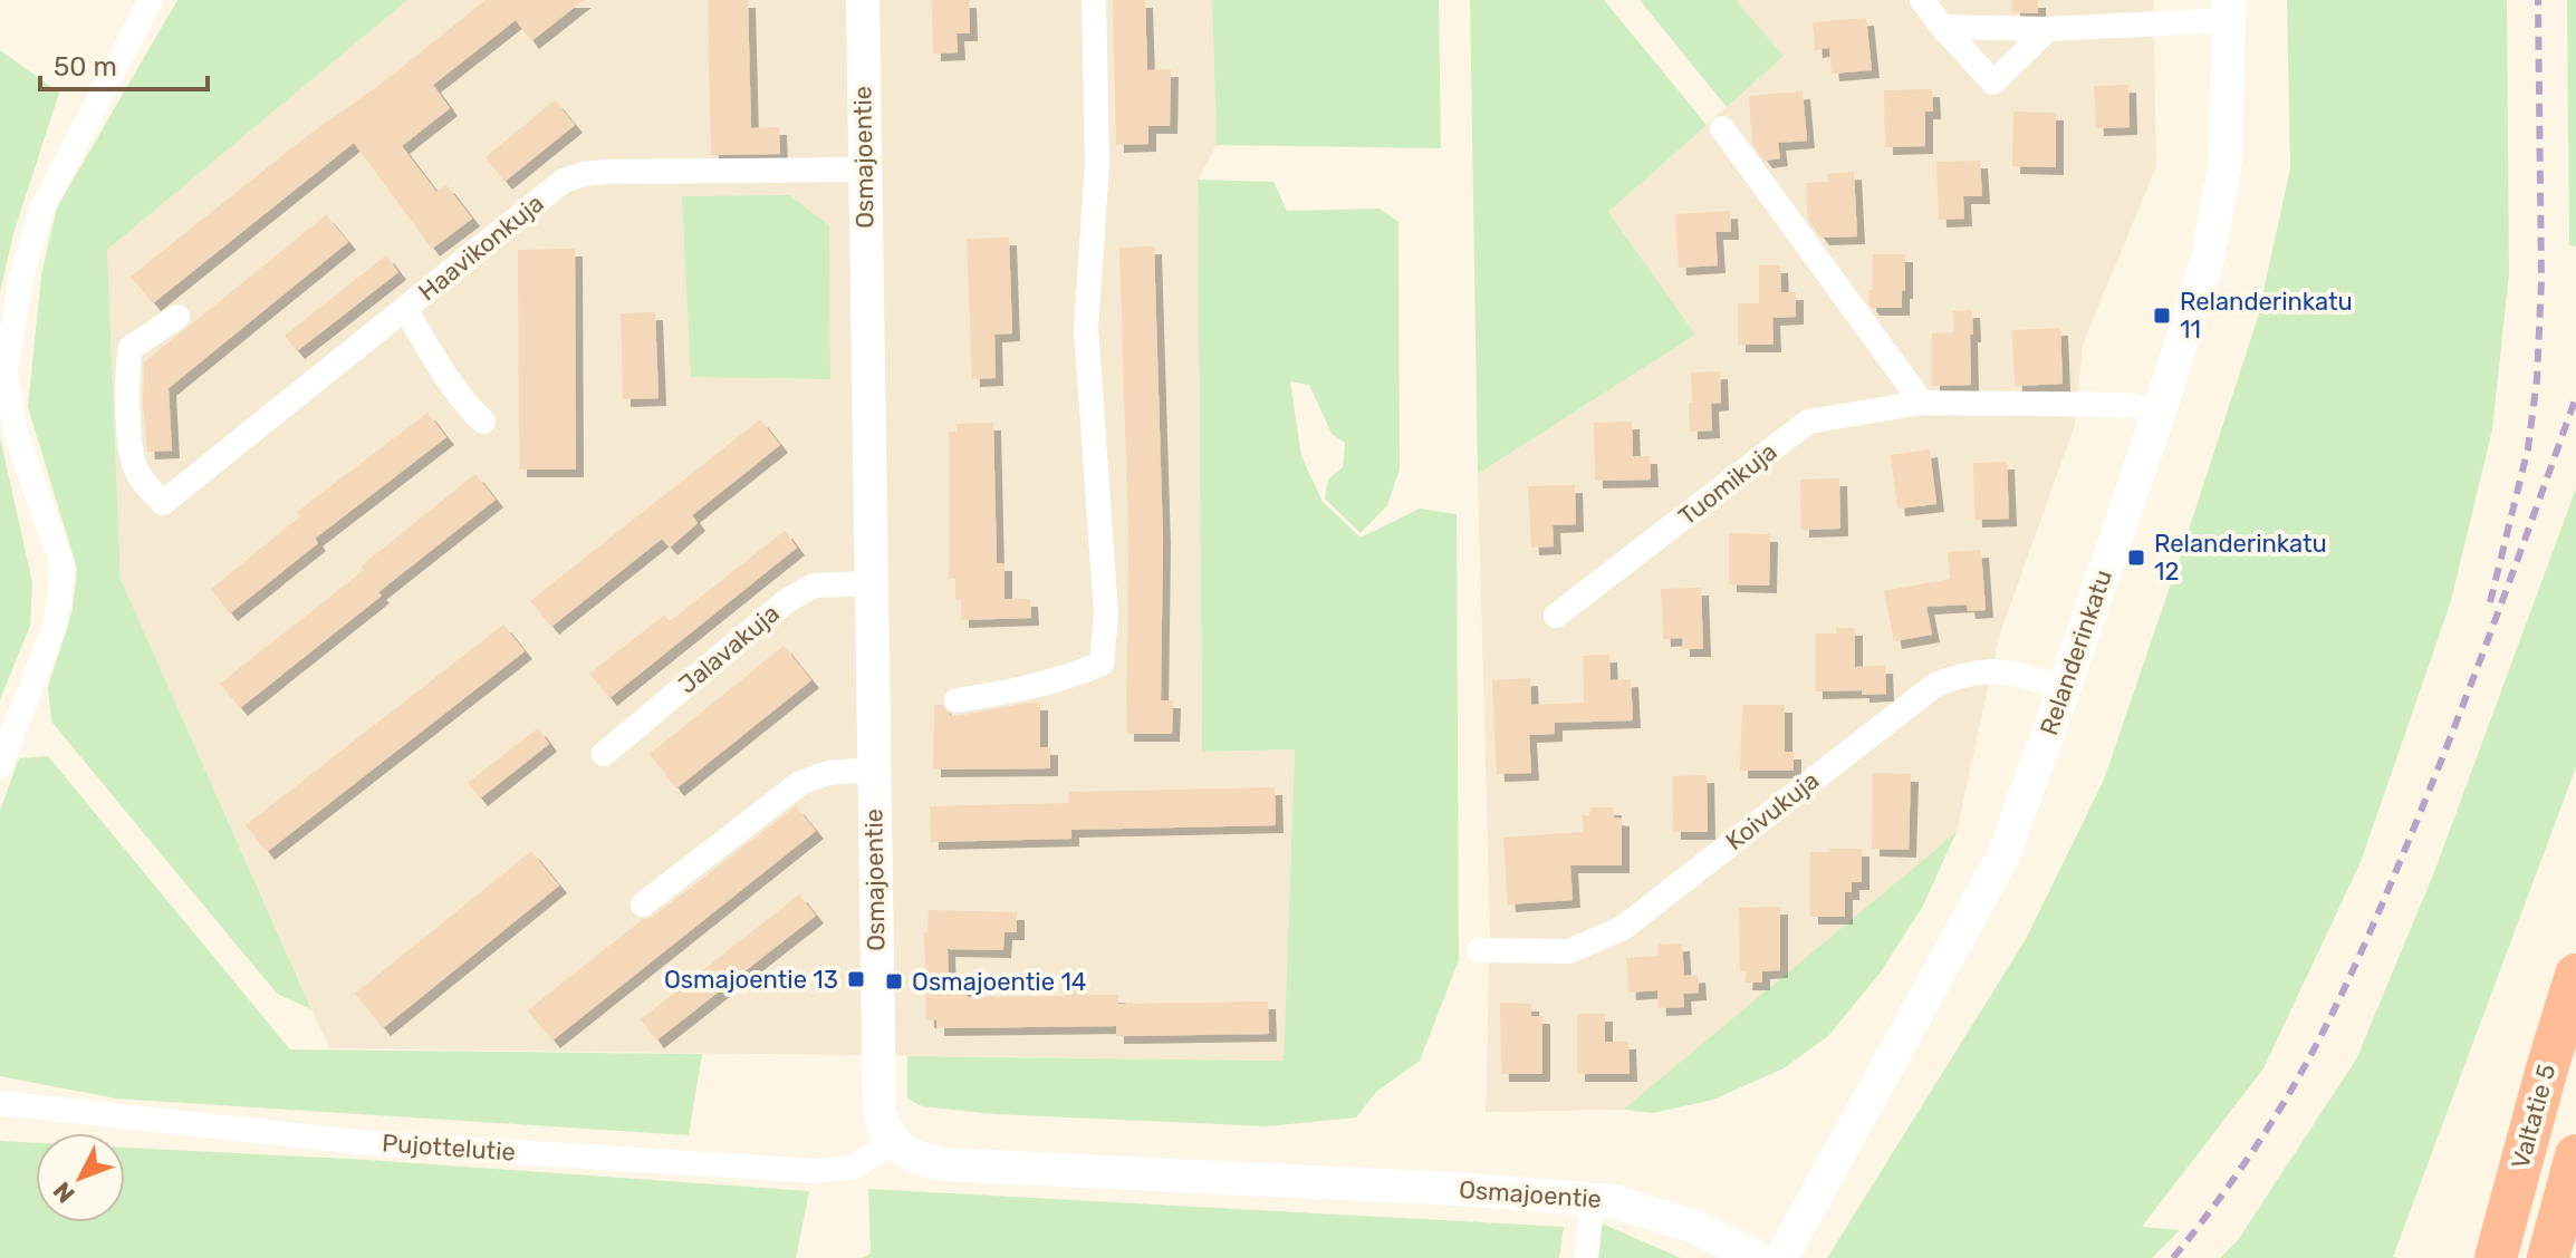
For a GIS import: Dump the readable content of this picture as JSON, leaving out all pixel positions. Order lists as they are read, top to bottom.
{
  "streets": {
    "highway": ["Valtatie 5"],
    "street": [
      "Osmajoentie",
      "Haavikonkuja",
      "Tuomikuja",
      "Jalavakuja",
      "Relanderinkatu",
      "Koivukuja",
      "Pujottelutie"
    ]
  },
  "crossings": [
    ["Osmajoentie", "Haavikonkuja"],
    ["Osmajoentie", "Jalavakuja"],
    ["Osmajoentie", "Pujottelutie"],
    ["Tuomikuja", "Relanderinkatu"],
    ["Relanderinkatu", "Koivukuja"]
  ],
  "places": {
    "transit": [
      "Relanderinkatu 11",
      "Relanderinkatu 12",
      "Osmajoentie 13",
      "Osmajoentie 14"
    ]
  },
  "scale_bar": "50 m",
  "north": "bottom left"
}
